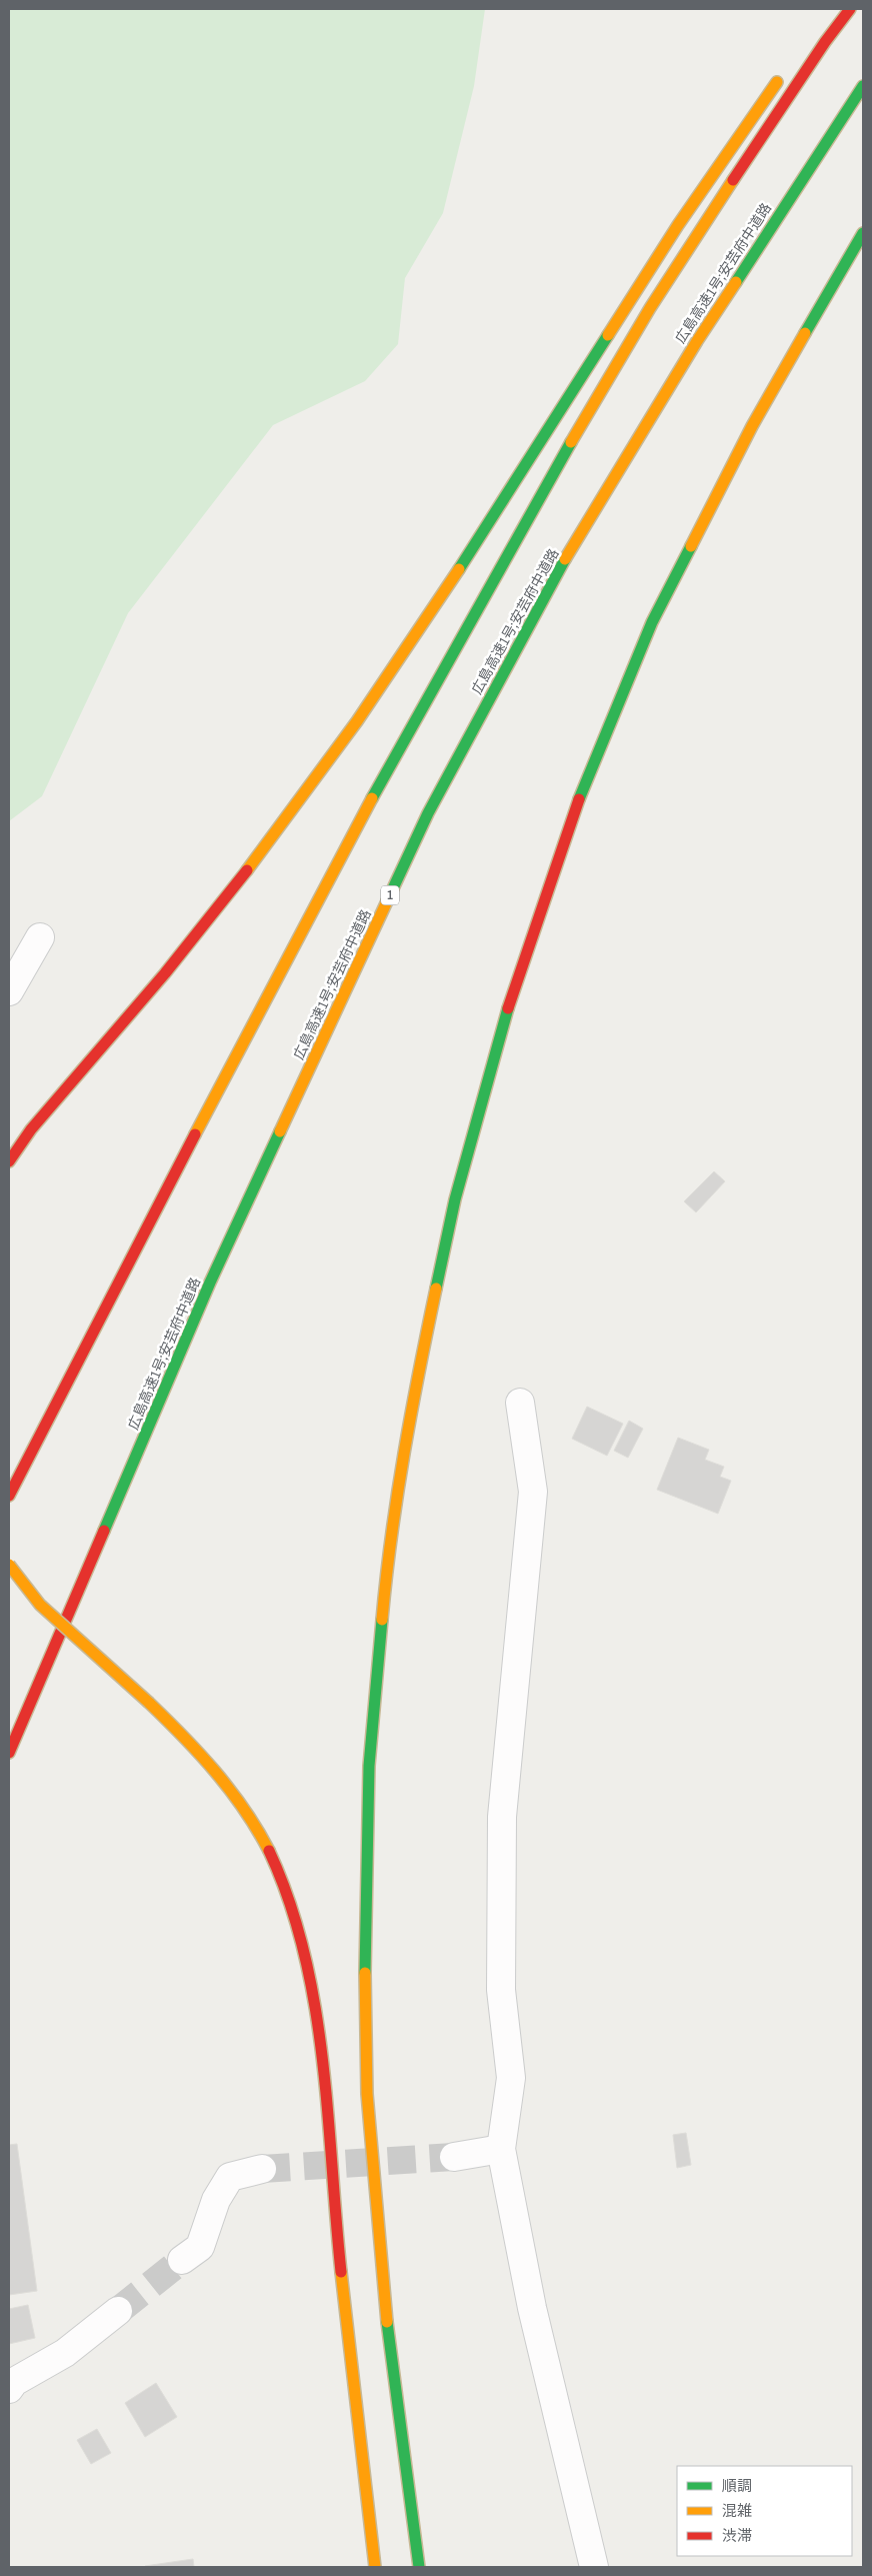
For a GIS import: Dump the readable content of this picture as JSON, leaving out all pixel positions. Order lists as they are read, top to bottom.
{
  "streets": {
    "highway": ["広島高速1号;安芸府中道路", "1"]
  },
  "legend": ["順調", "混雑", "渋滞"]
}
